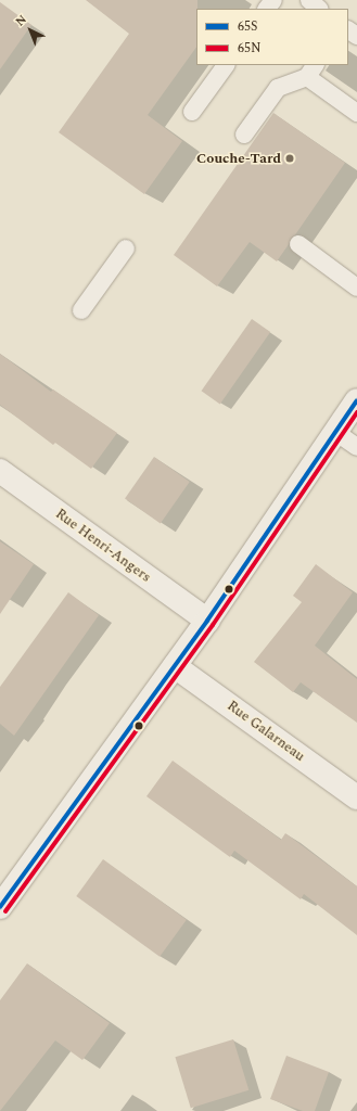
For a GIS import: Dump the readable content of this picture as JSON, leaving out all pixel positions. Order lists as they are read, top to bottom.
{
  "streets": {
    "street": ["Rue Henri-Angers", "Rue Galarneau"]
  },
  "places": ["Couche-Tard"],
  "lines": ["transit line 65S", "transit line 65N"],
  "legend": ["65S", "65N"],
  "north": "top left"
}
